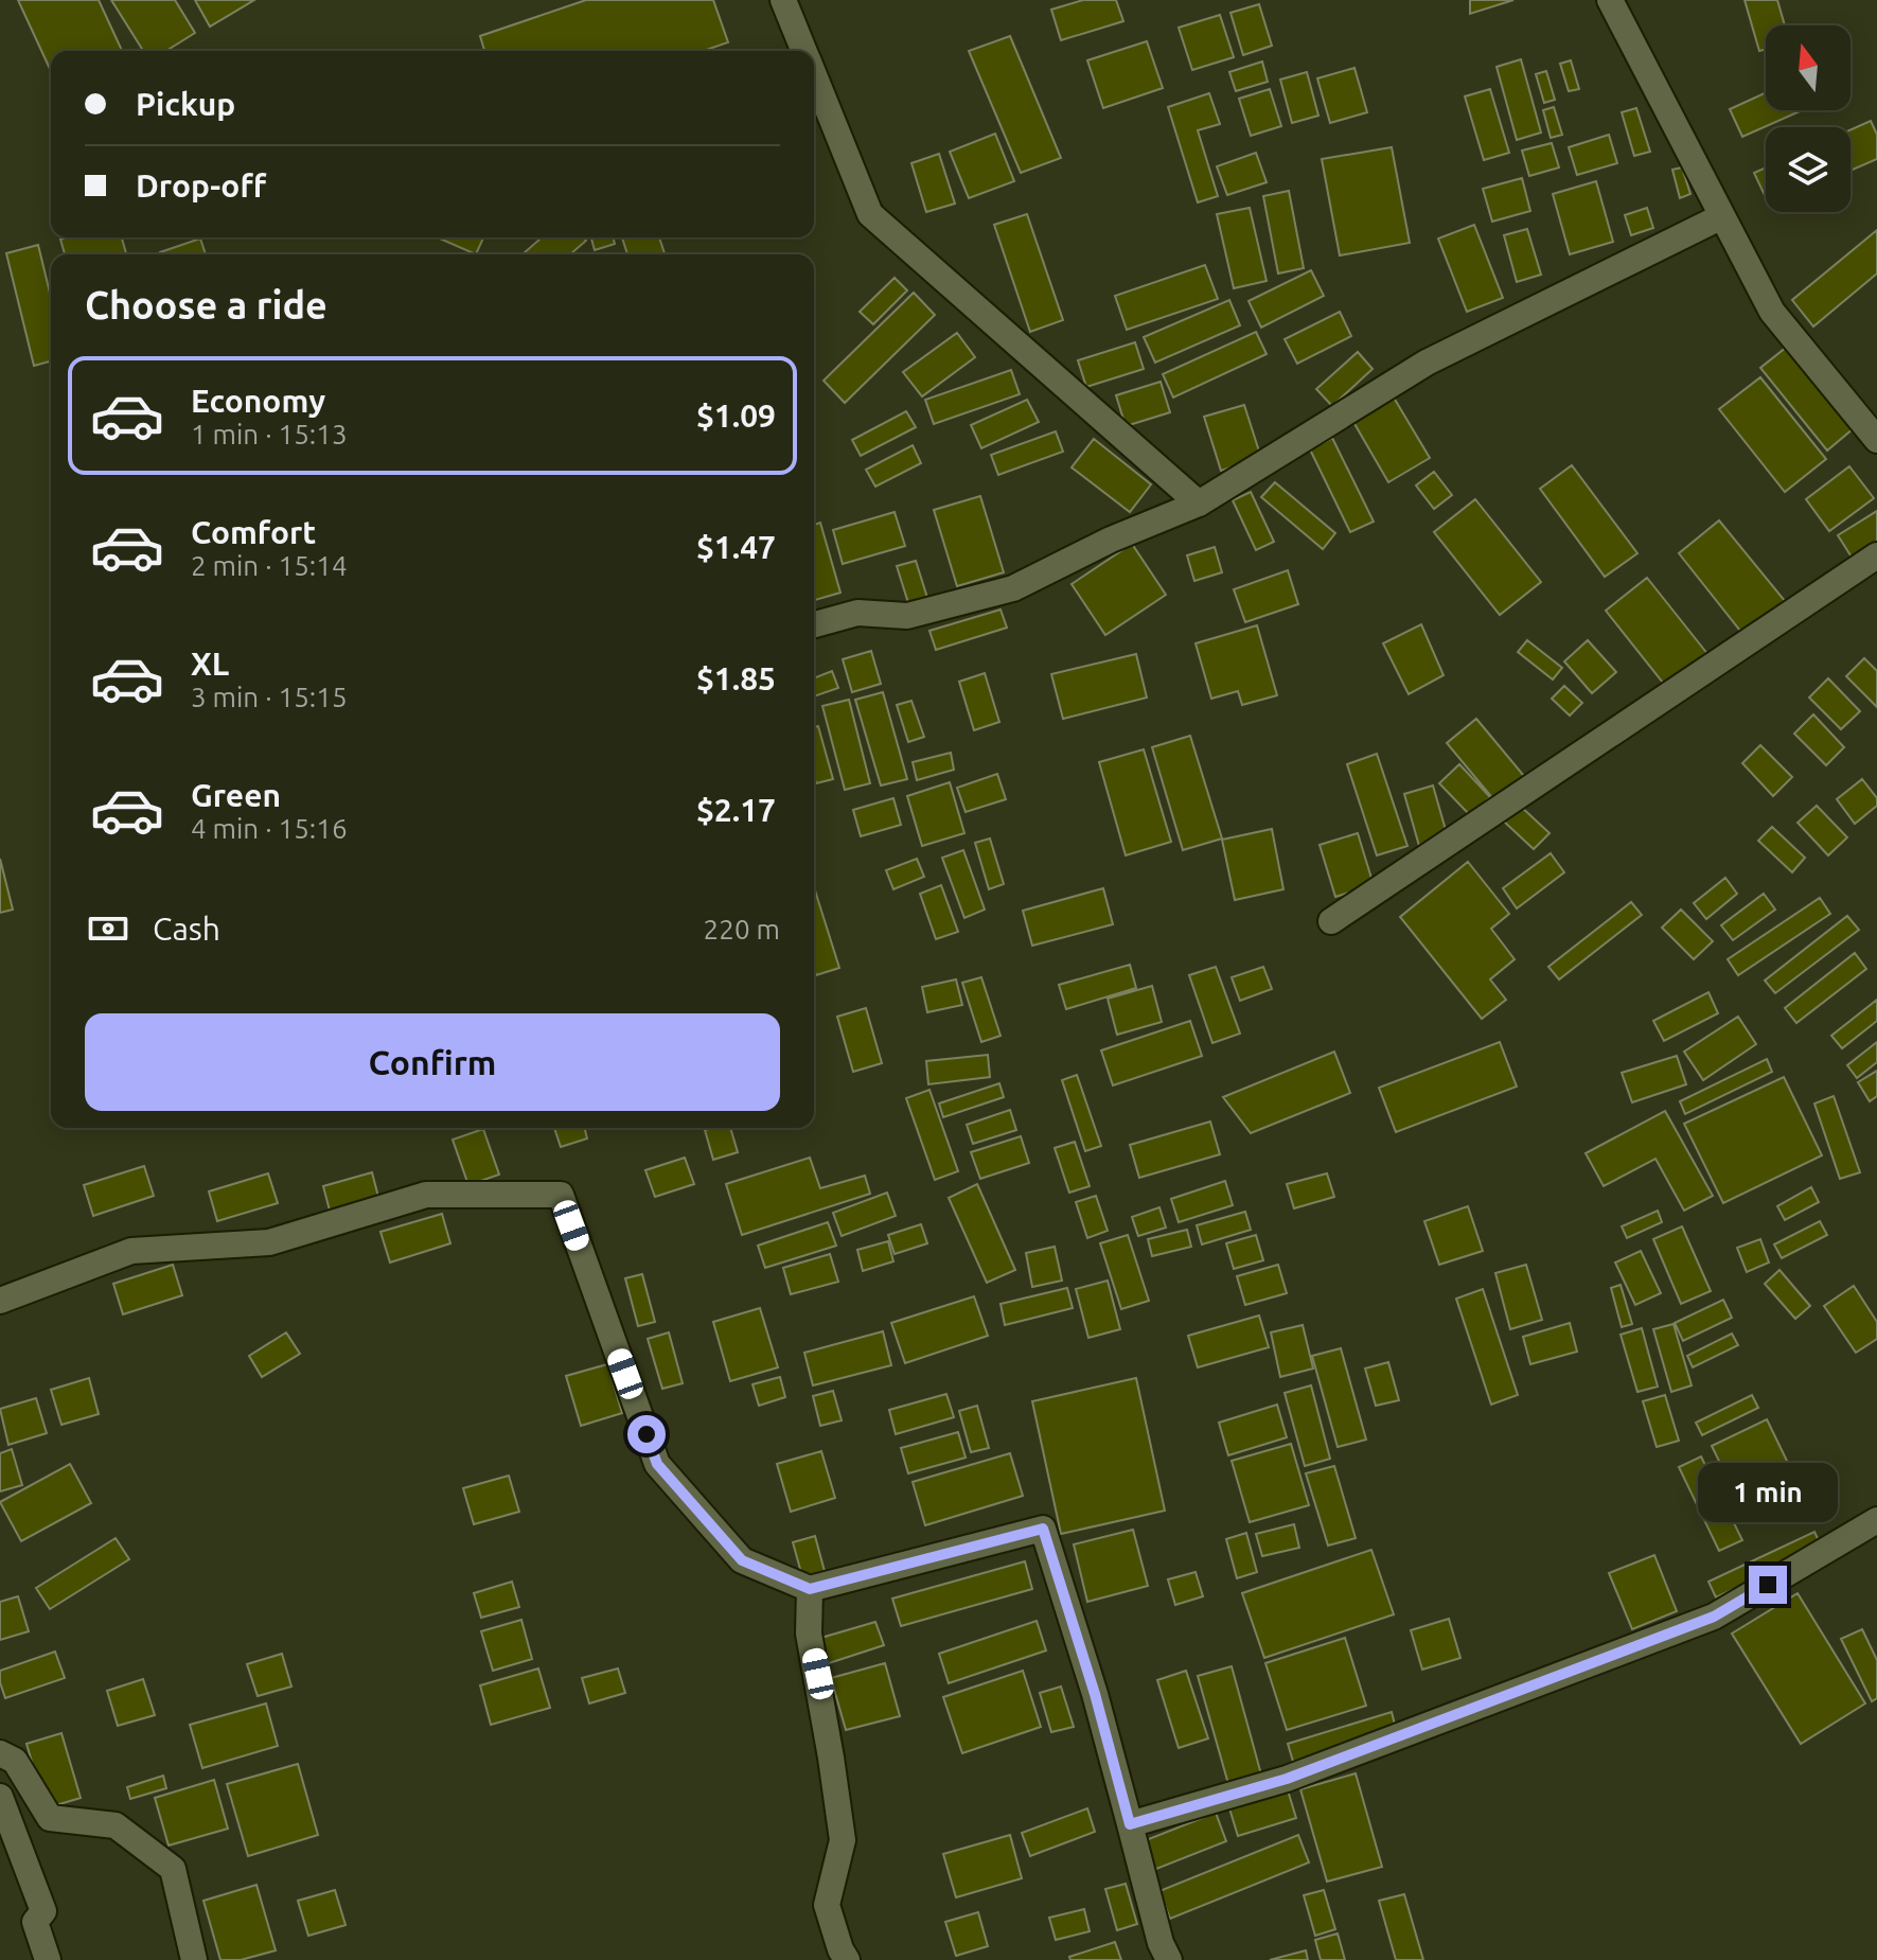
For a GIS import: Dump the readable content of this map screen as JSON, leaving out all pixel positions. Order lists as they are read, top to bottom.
{
  "north": "top",
  "page": {
    "banner": ["Pickup", "Drop-off"],
    "heading": "Choose a ride",
    "list": [
      {
        "name": "Economy",
        "note": "1 min · 15:13",
        "value": "$1.09"
      },
      {
        "name": "Comfort",
        "note": "2 min · 15:14",
        "value": "$1.47"
      },
      {
        "name": "XL",
        "note": "3 min · 15:15",
        "value": "$1.85"
      },
      {
        "name": "Green",
        "note": "4 min · 15:16",
        "value": "$2.17"
      }
    ],
    "pay": ["Cash", "220 m"],
    "buttons": "Confirm",
    "bubble": "1 min"
  }
}
